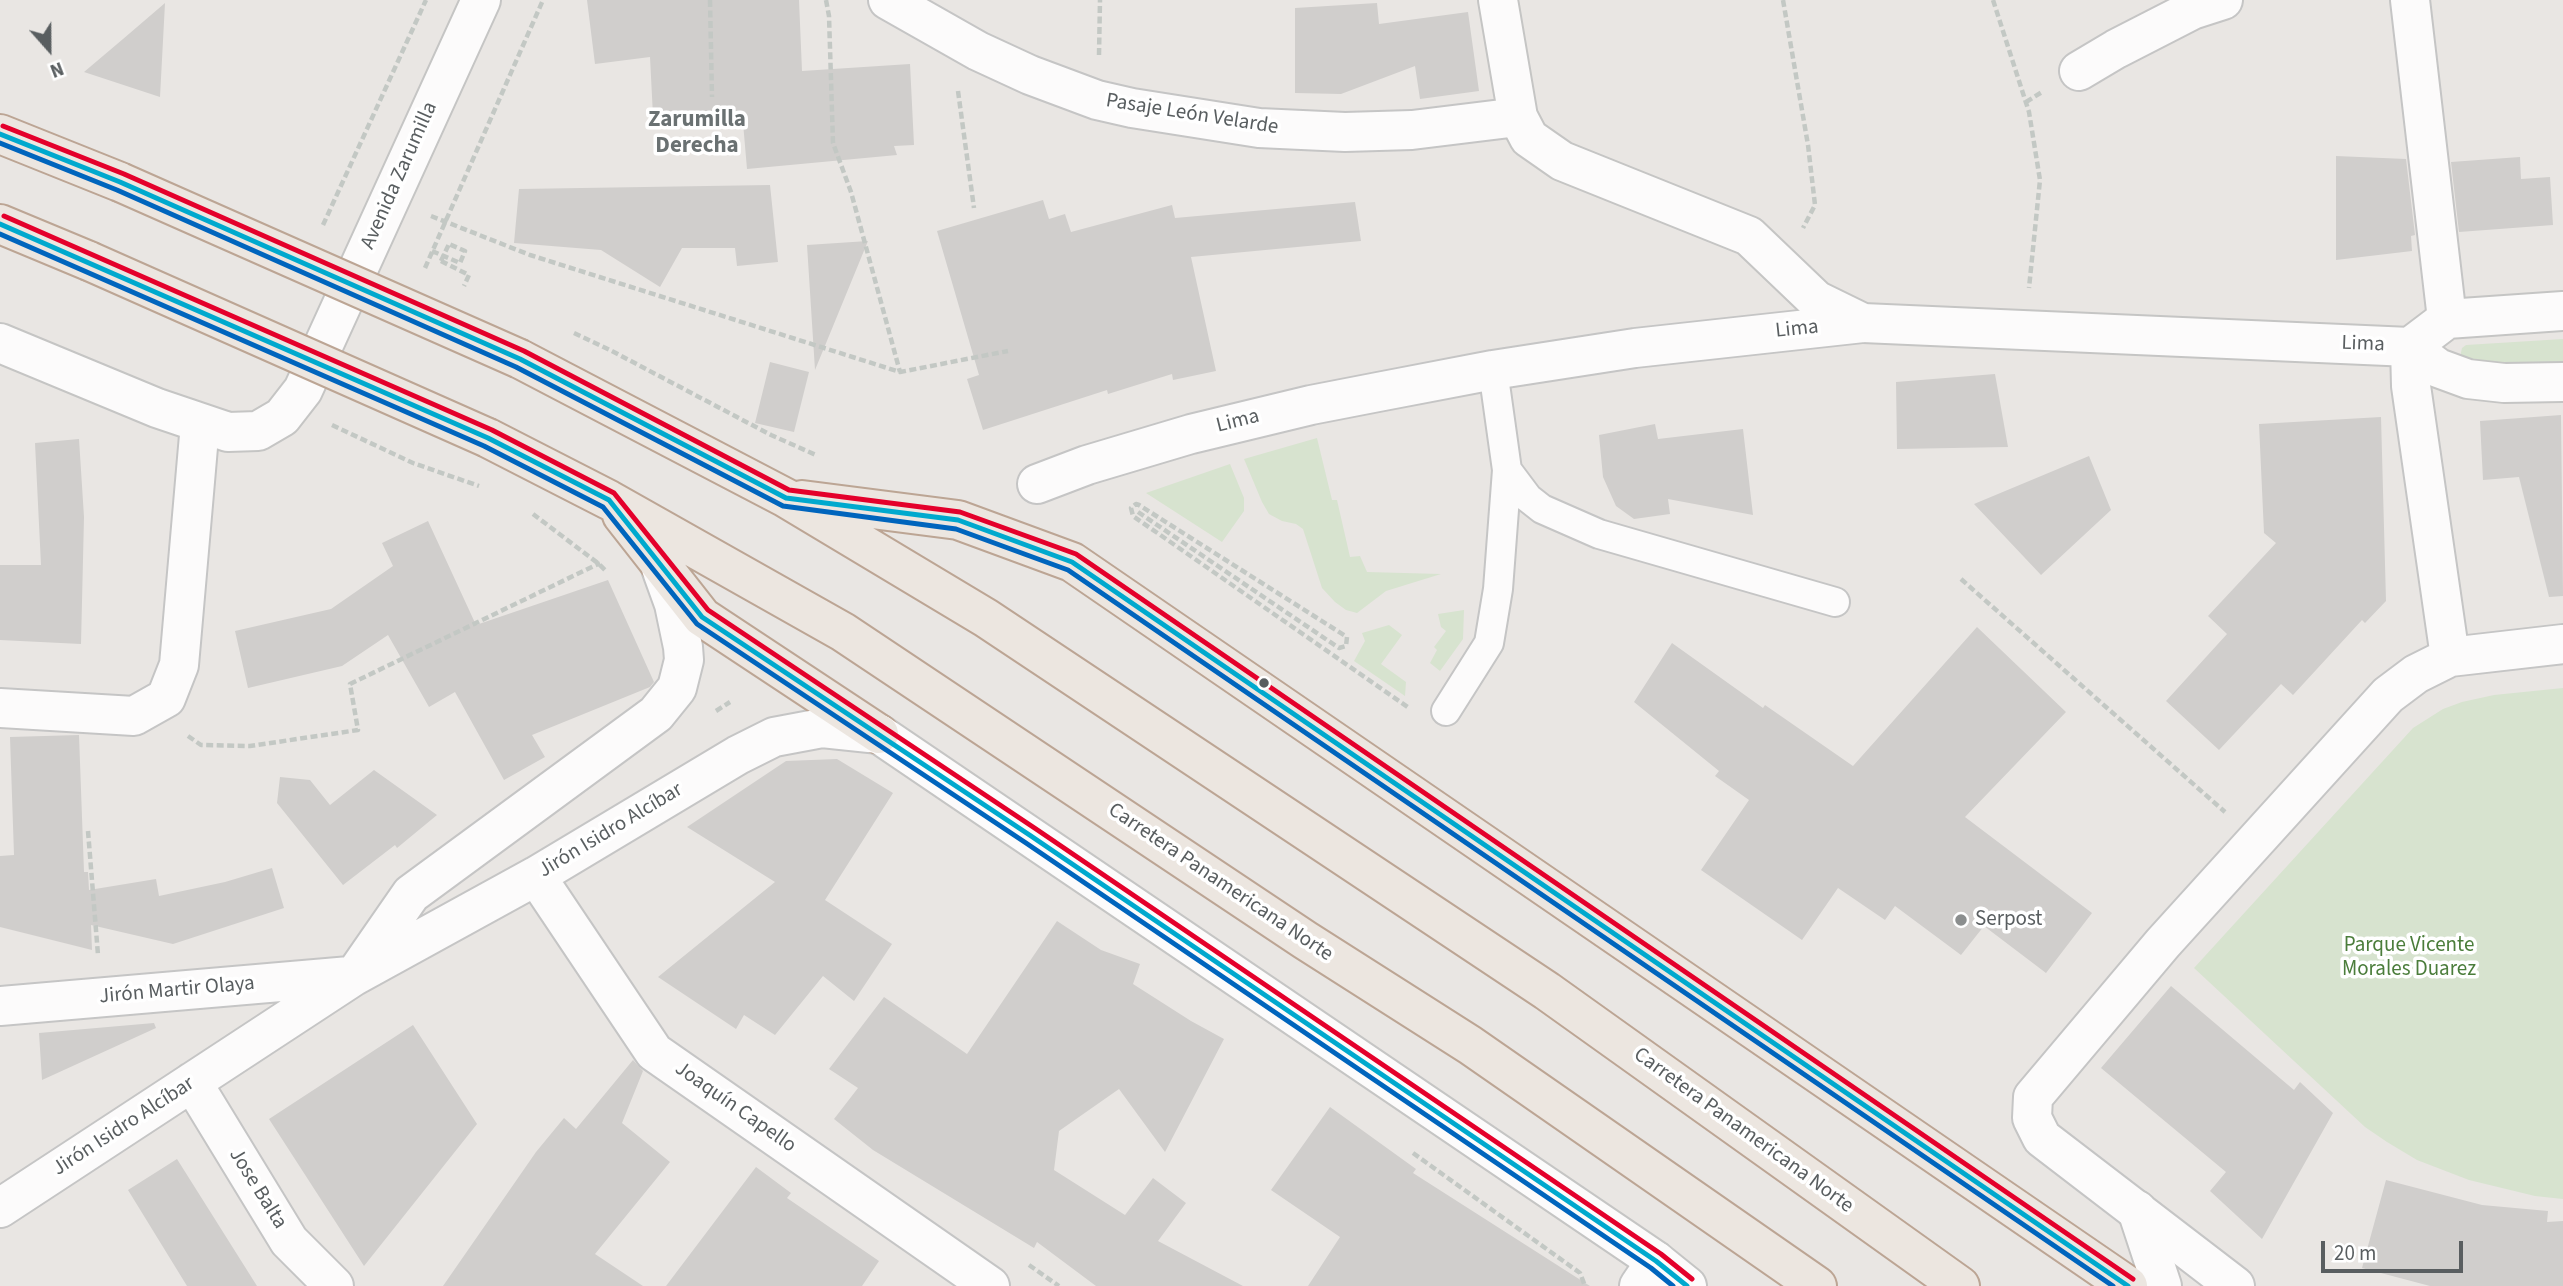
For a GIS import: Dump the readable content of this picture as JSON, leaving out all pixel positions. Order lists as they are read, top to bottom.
{
  "streets": {
    "highway": ["Carretera Panamericana Norte"],
    "street": [
      "Pasaje León Velarde",
      "Avenida Zarumilla",
      "Lima",
      "Jirón Isidro Alcíbar",
      "Jirón Martir Olaya",
      "Joaquín Capello",
      "Jose Balta"
    ]
  },
  "crossings": [
    ["Jirón Isidro Alcíbar", "Jirón Martir Olaya"],
    ["Jirón Isidro Alcíbar", "Joaquín Capello"],
    ["Jirón Isidro Alcíbar", "Jose Balta"]
  ],
  "districts": ["Zarumilla Derecha"],
  "parks": ["Parque Vicente Morales Duarez"],
  "places": ["Serpost"],
  "scale_bar": "20 m",
  "north": "bottom"
}
